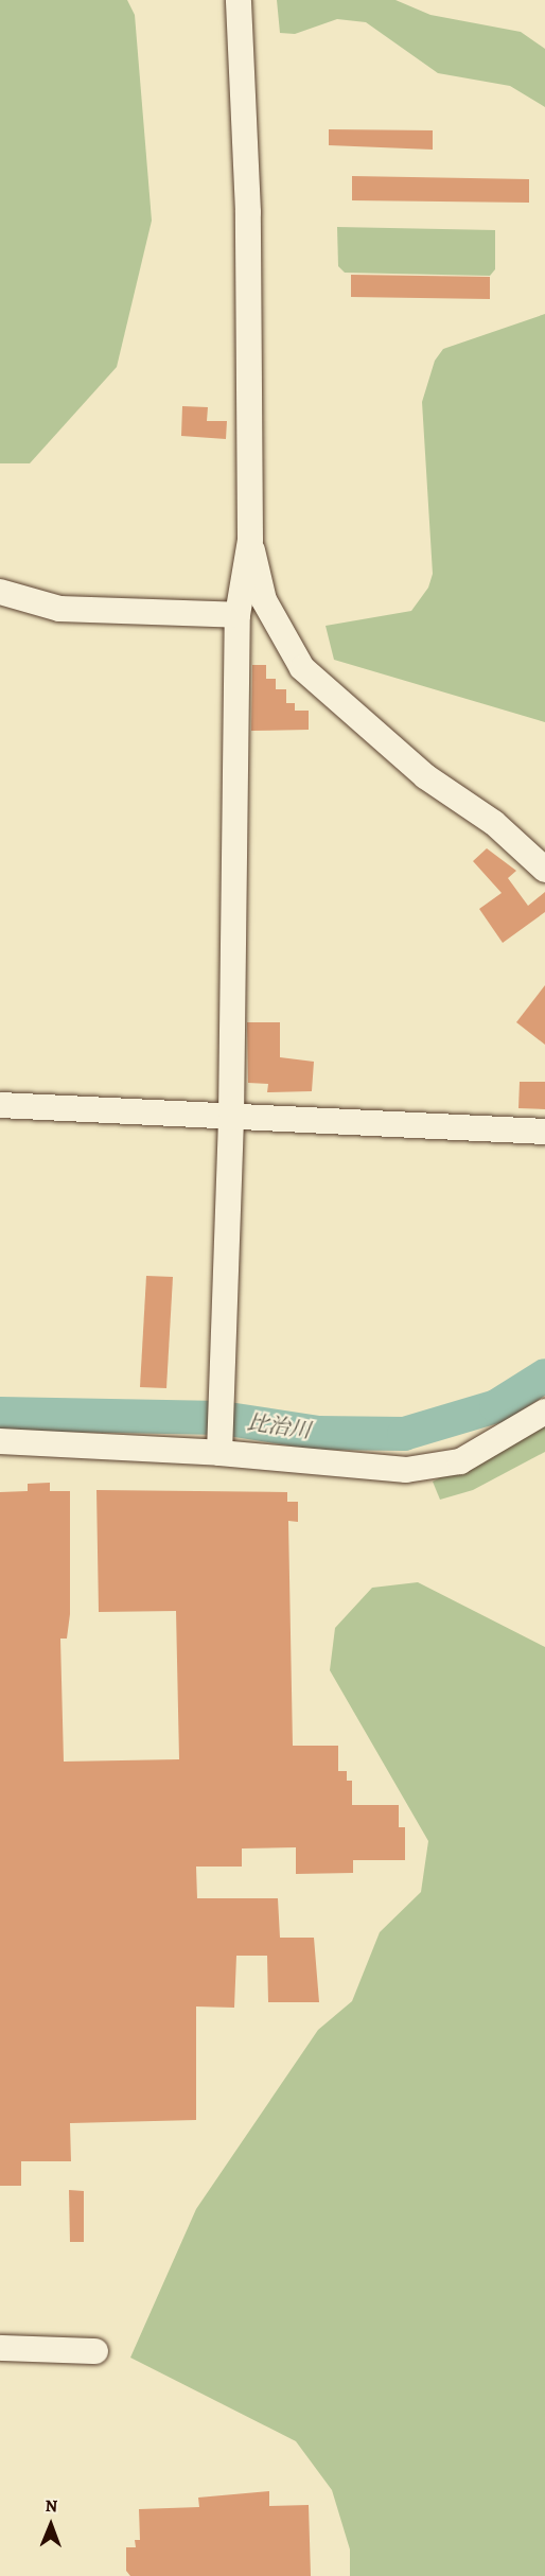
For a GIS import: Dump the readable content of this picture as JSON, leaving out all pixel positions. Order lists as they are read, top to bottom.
{
  "water": ["比治川"],
  "north": "top"
}
